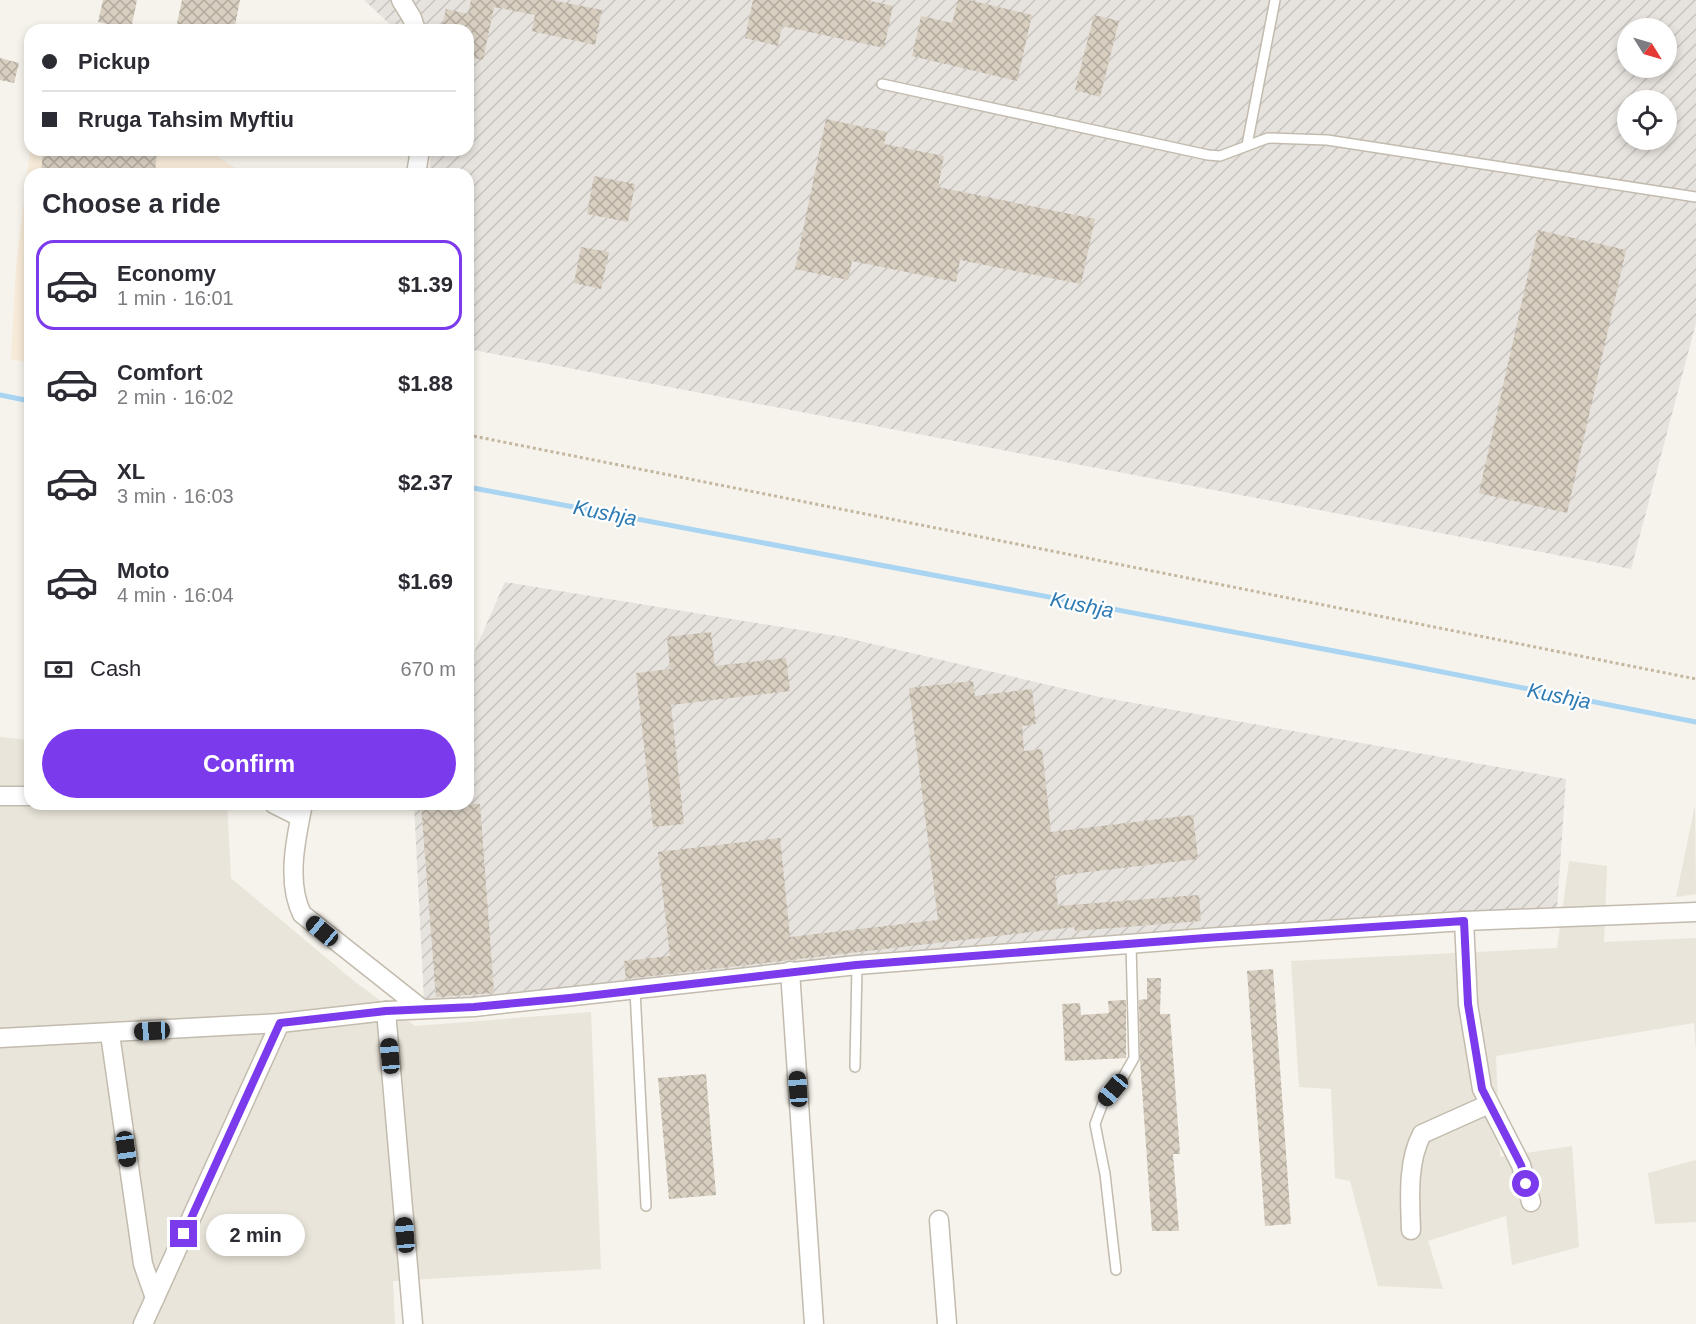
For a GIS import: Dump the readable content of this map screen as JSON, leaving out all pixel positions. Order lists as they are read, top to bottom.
{
  "water": ["Kushja"],
  "north": "bottom right",
  "page": {
    "banner": ["Pickup", "Rruga Tahsim Myftiu"],
    "heading": "Choose a ride",
    "list": [
      {
        "name": "Economy",
        "note": "1 min · 16:01",
        "value": "$1.39"
      },
      {
        "name": "Comfort",
        "note": "2 min · 16:02",
        "value": "$1.88"
      },
      {
        "name": "XL",
        "note": "3 min · 16:03",
        "value": "$2.37"
      },
      {
        "name": "Moto",
        "note": "4 min · 16:04",
        "value": "$1.69"
      }
    ],
    "pay": ["Cash", "670 m"],
    "buttons": "Confirm",
    "bubble": "2 min"
  }
}
